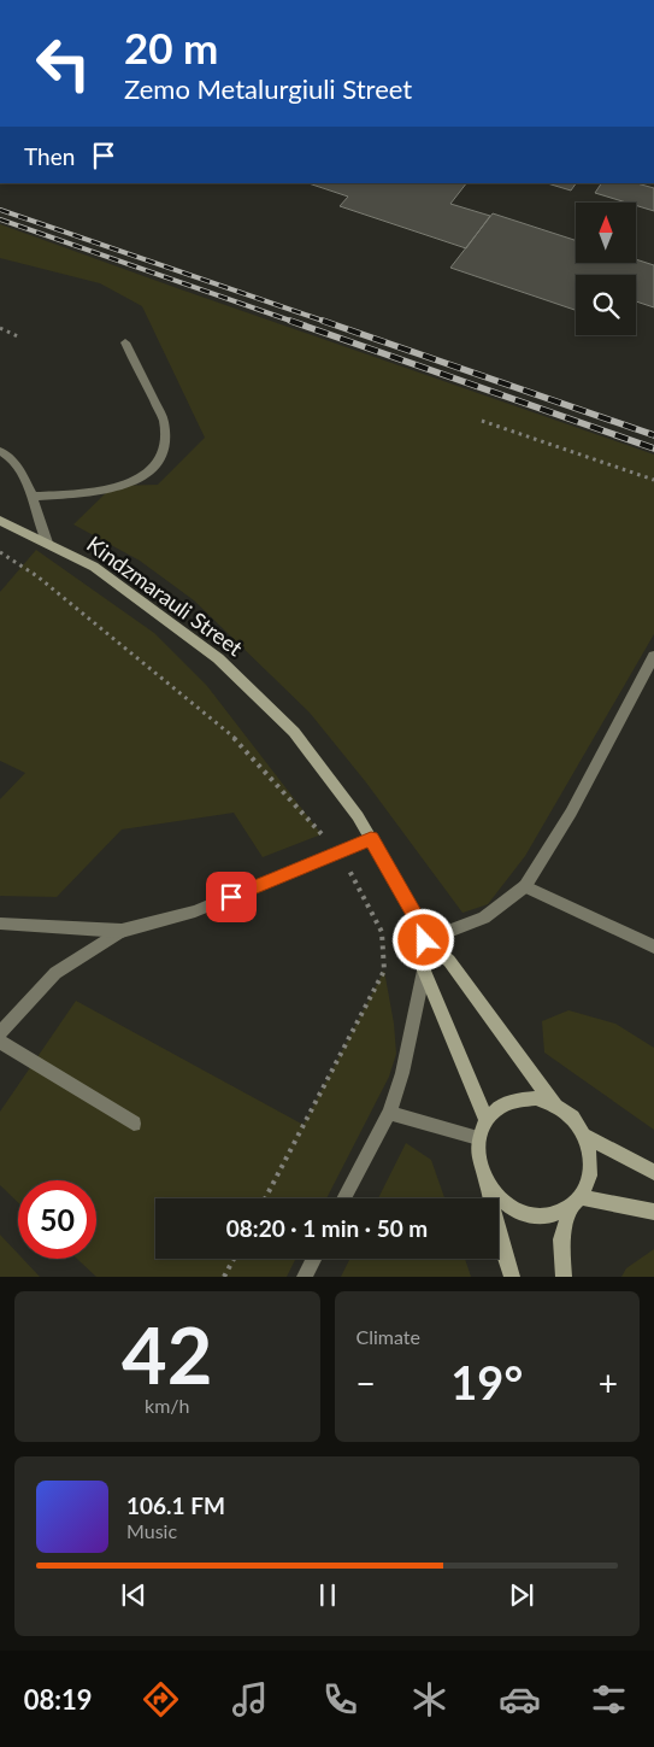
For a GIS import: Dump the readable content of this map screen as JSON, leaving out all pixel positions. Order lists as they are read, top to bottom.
{
  "streets": {
    "main road": ["Kindzmarauli Street"]
  },
  "north": "top",
  "page": {
    "turn": ["20 m", "Zemo Metalurgiuli Street"],
    "then": "Then",
    "limit": "50",
    "trip": "08:20 · 1 min · 50 m",
    "tile": [
      ["42", "km/h"],
      "Climate"
    ],
    "heat": ["−", "19°", "+"],
    "song": ["106.1 FM", "Music"],
    "tabs": "08:19"
  }
}
